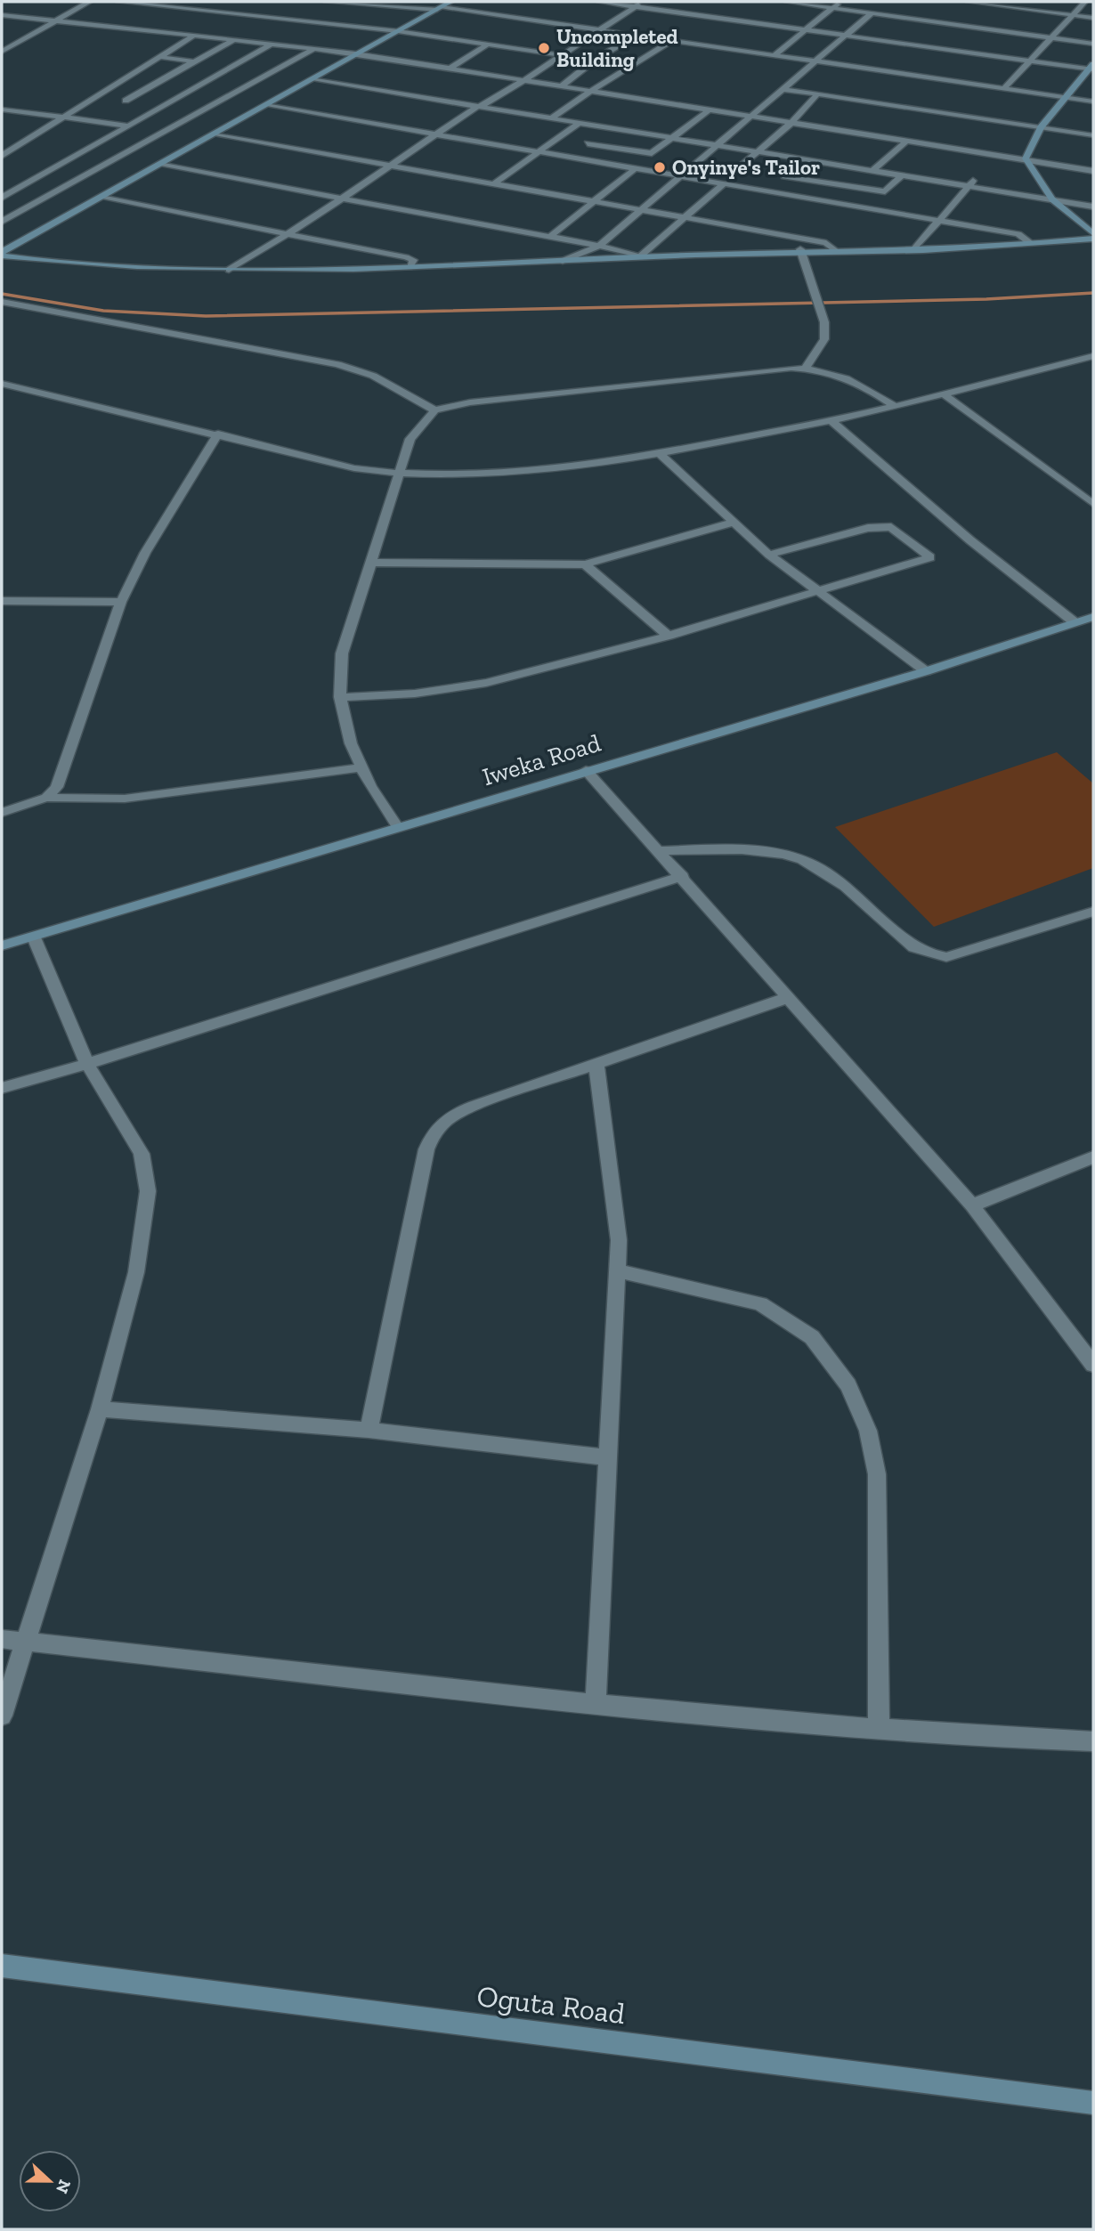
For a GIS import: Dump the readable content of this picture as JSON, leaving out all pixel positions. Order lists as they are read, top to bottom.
{
  "streets": {
    "street": ["Iweka Road", "Oguta Road"]
  },
  "places": ["Uncompleted Building", "Onyinye's Tailor"],
  "north": "right"
}
